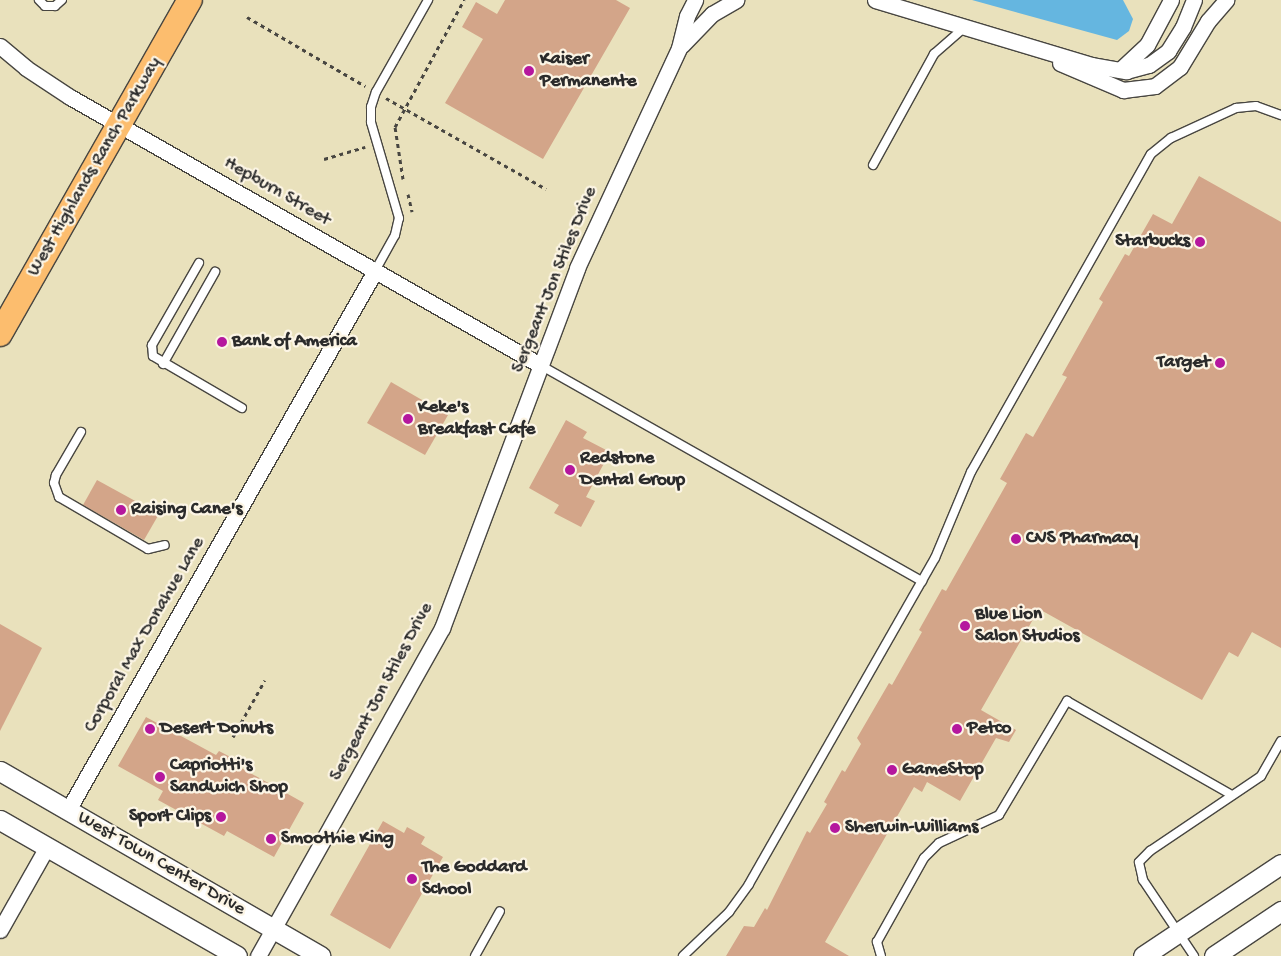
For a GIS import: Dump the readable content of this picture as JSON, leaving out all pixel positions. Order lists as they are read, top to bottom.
{
  "streets": {
    "main road": ["West Highlands Ranch Parkway"],
    "street": [
      "Hepburn Street",
      "Sergeant Jon Stiles Drive",
      "Corporal Max Donahue Lane",
      "West Town Center Drive"
    ]
  },
  "crossings": [
    ["West Highlands Ranch Parkway", "Hepburn Street"],
    ["Hepburn Street", "Sergeant Jon Stiles Drive"],
    ["Hepburn Street", "Corporal Max Donahue Lane"],
    ["Sergeant Jon Stiles Drive", "West Town Center Drive"],
    ["Corporal Max Donahue Lane", "West Town Center Drive"]
  ],
  "places": [
    "Kaiser Permanente",
    "Starbucks",
    "Bank of America",
    "Target",
    "Keke's Breakfast Cafe",
    "Redstone Dental Group",
    "Raising Cane's",
    "CVS Pharmacy",
    "Blue Lion Salon Studios",
    "Desert Donuts",
    "Petco",
    "GameStop",
    "Capriotti's Sandwich Shop",
    "Sport Clips",
    "Sherwin-Williams",
    "Smoothie King",
    "The Goddard School"
  ]
}
